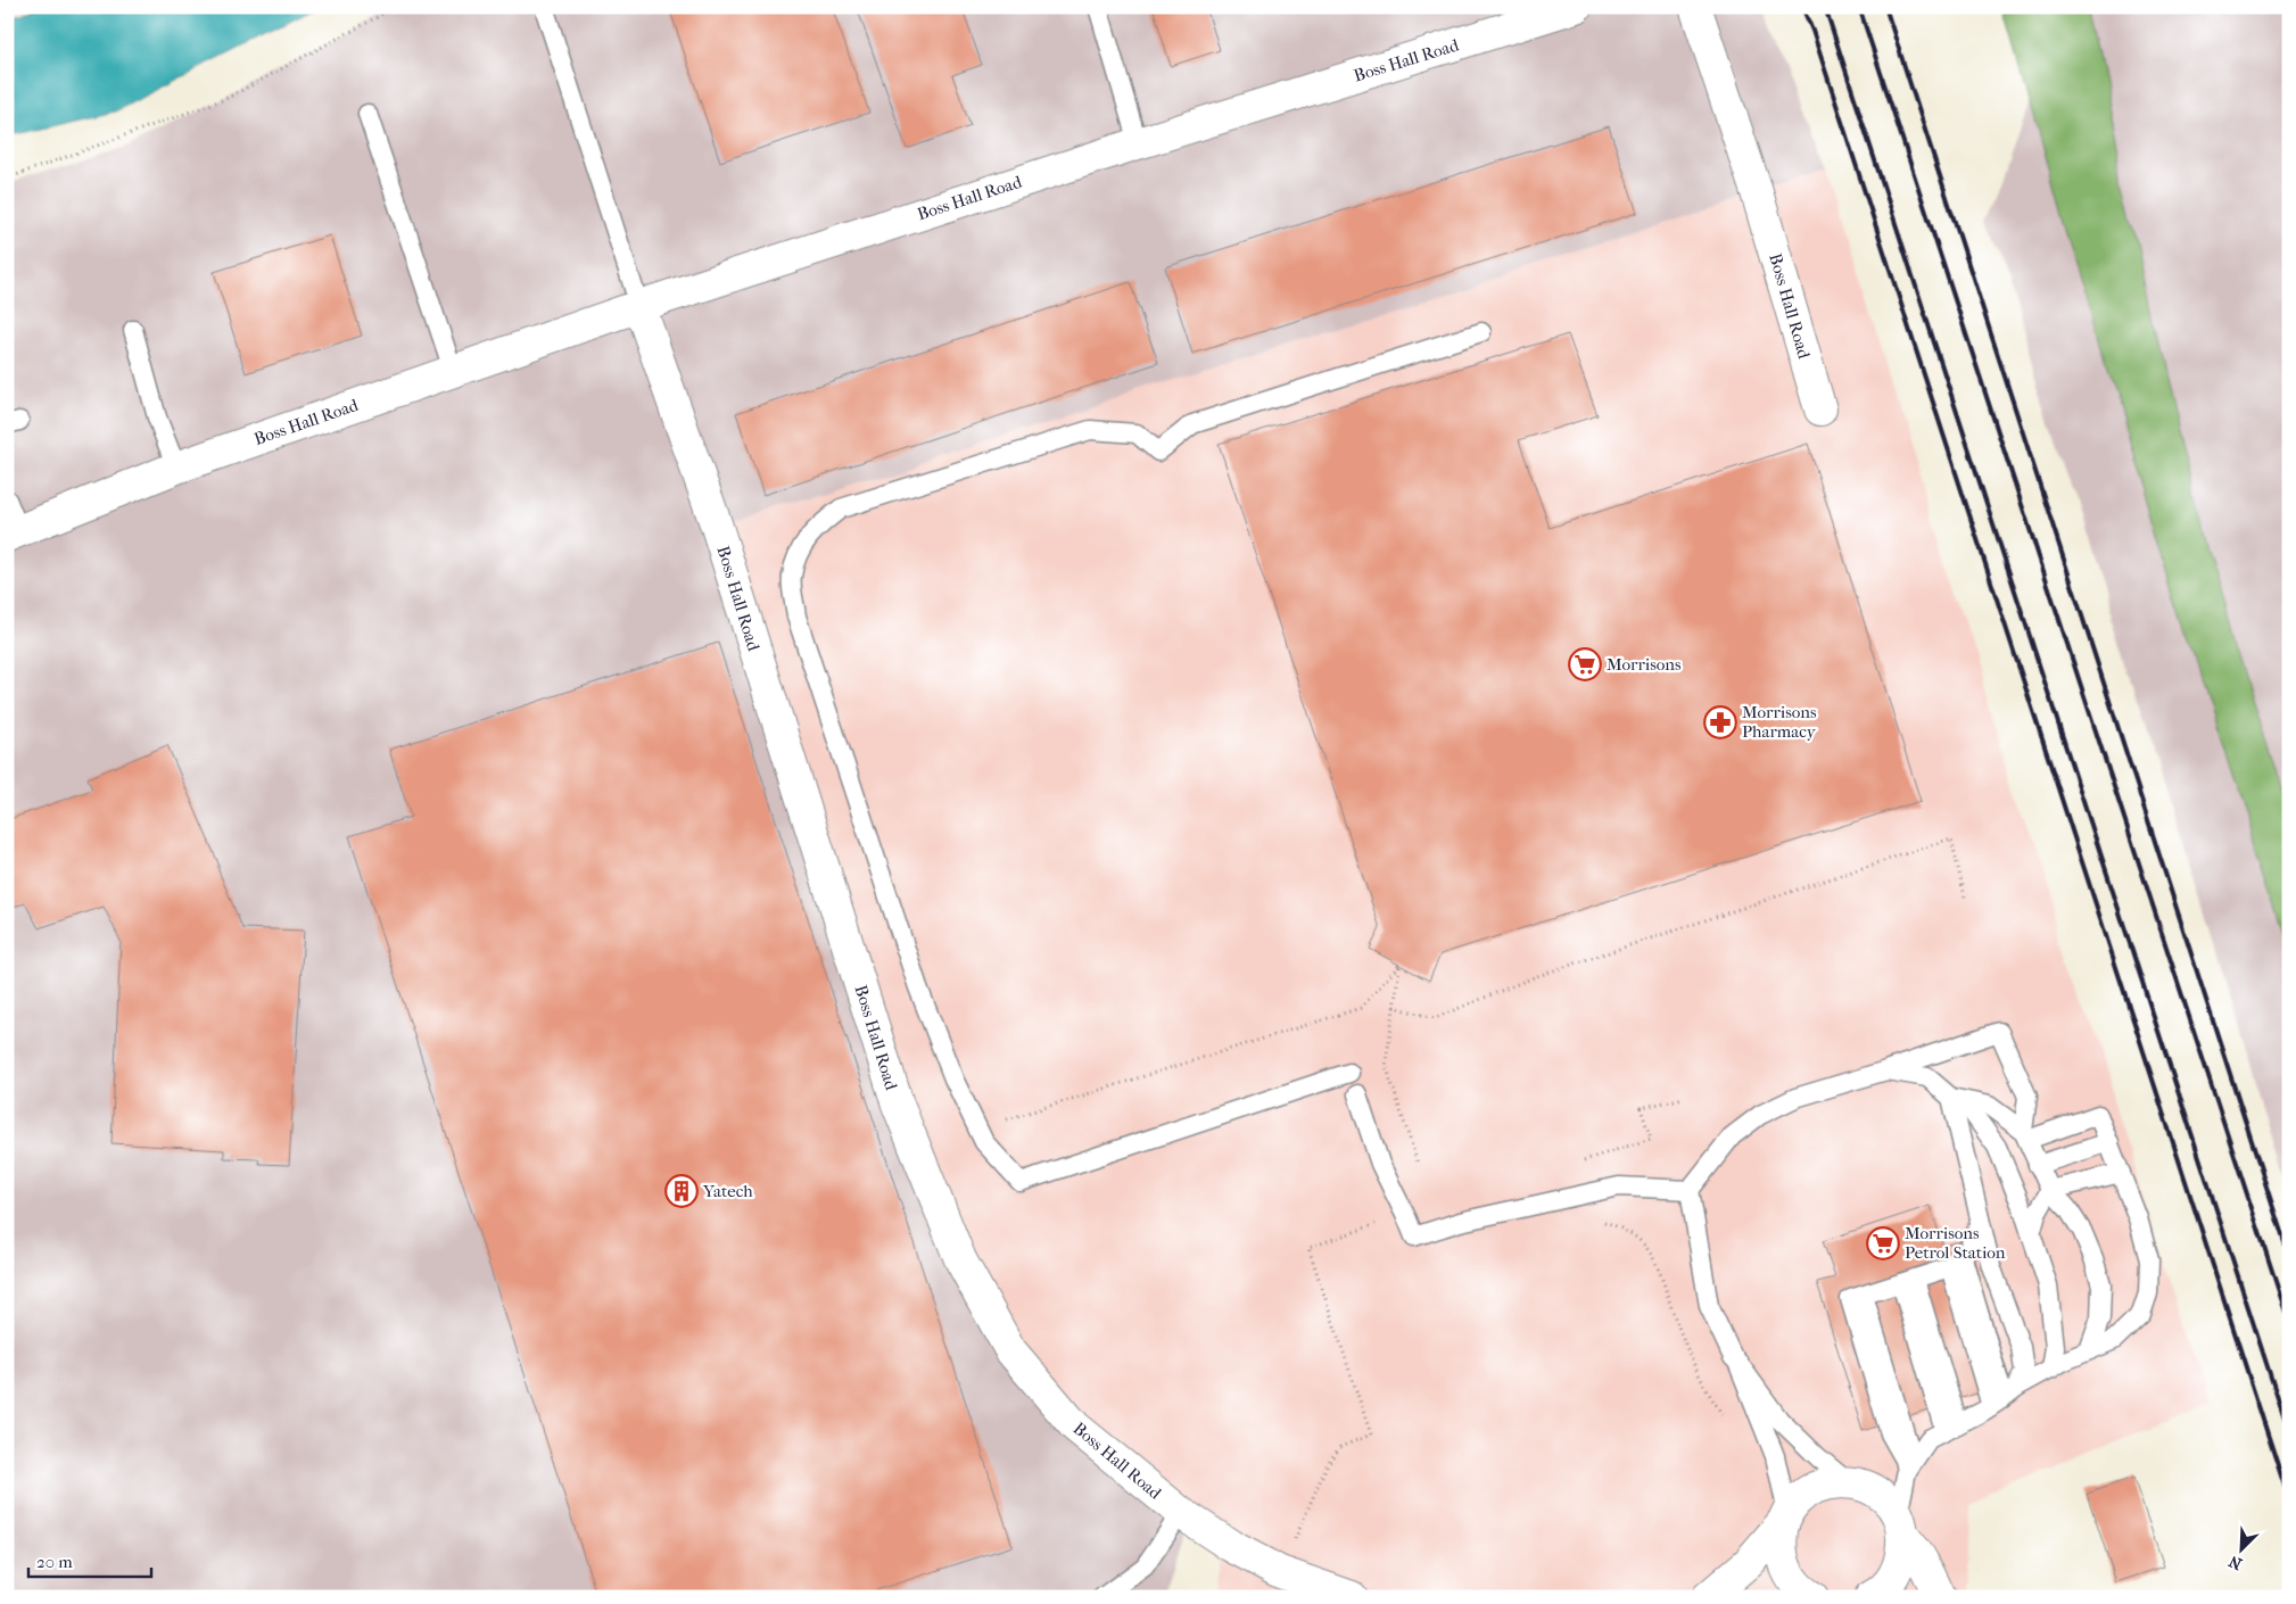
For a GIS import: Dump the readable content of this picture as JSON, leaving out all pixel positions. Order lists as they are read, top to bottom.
{
  "streets": {
    "street": ["Boss Hall Road"]
  },
  "places": {
    "supermarket": ["Morrisons", "Morrisons Petrol Station"],
    "pharmacy": ["Morrisons Pharmacy"],
    "building": ["Yatech"]
  },
  "scale_bar": "20 m",
  "north": "bottom left"
}
